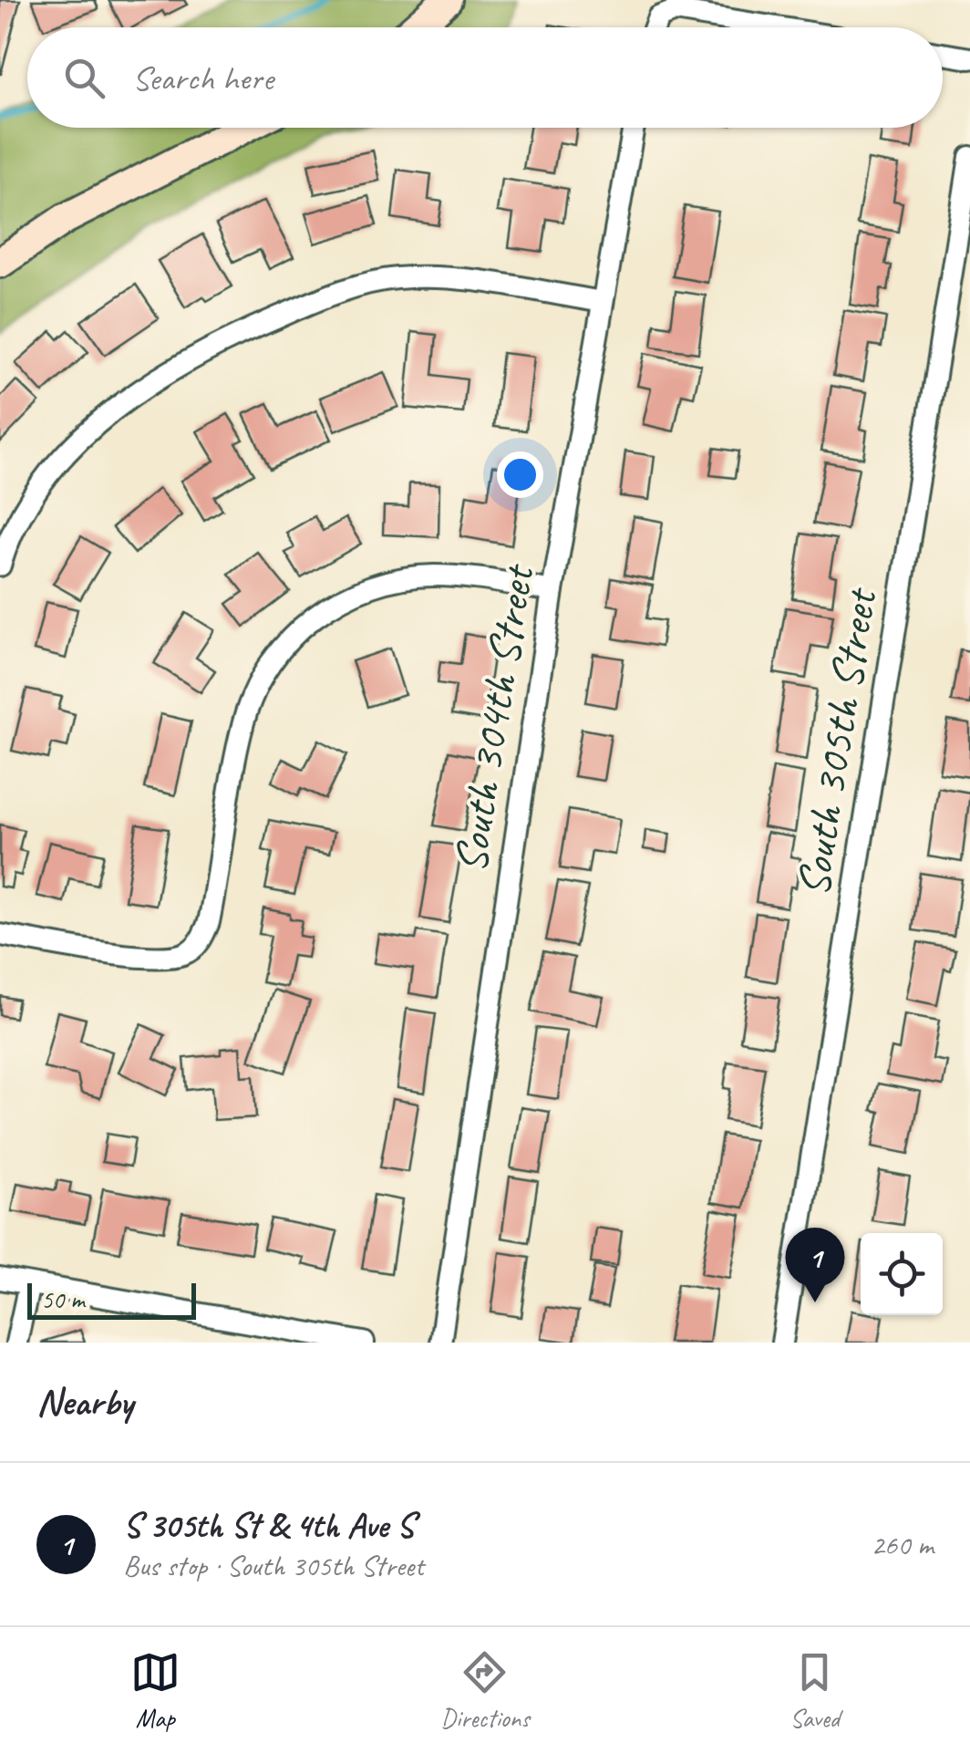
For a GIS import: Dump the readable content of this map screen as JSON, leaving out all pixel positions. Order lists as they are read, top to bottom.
{
  "streets": {
    "street": ["South 304th Street", "South 305th Street"]
  },
  "scale_bar": "50 m",
  "page": {
    "search": "Search here",
    "pins": "1",
    "scale": "50 m",
    "heading": "Nearby",
    "list": [
      {
        "mark": "1",
        "name": "S 305th St & 4th Ave S",
        "note": "Bus stop · South 305th Street",
        "value": "260 m"
      }
    ],
    "nav": ["Map", "Directions", "Saved"]
  }
}
